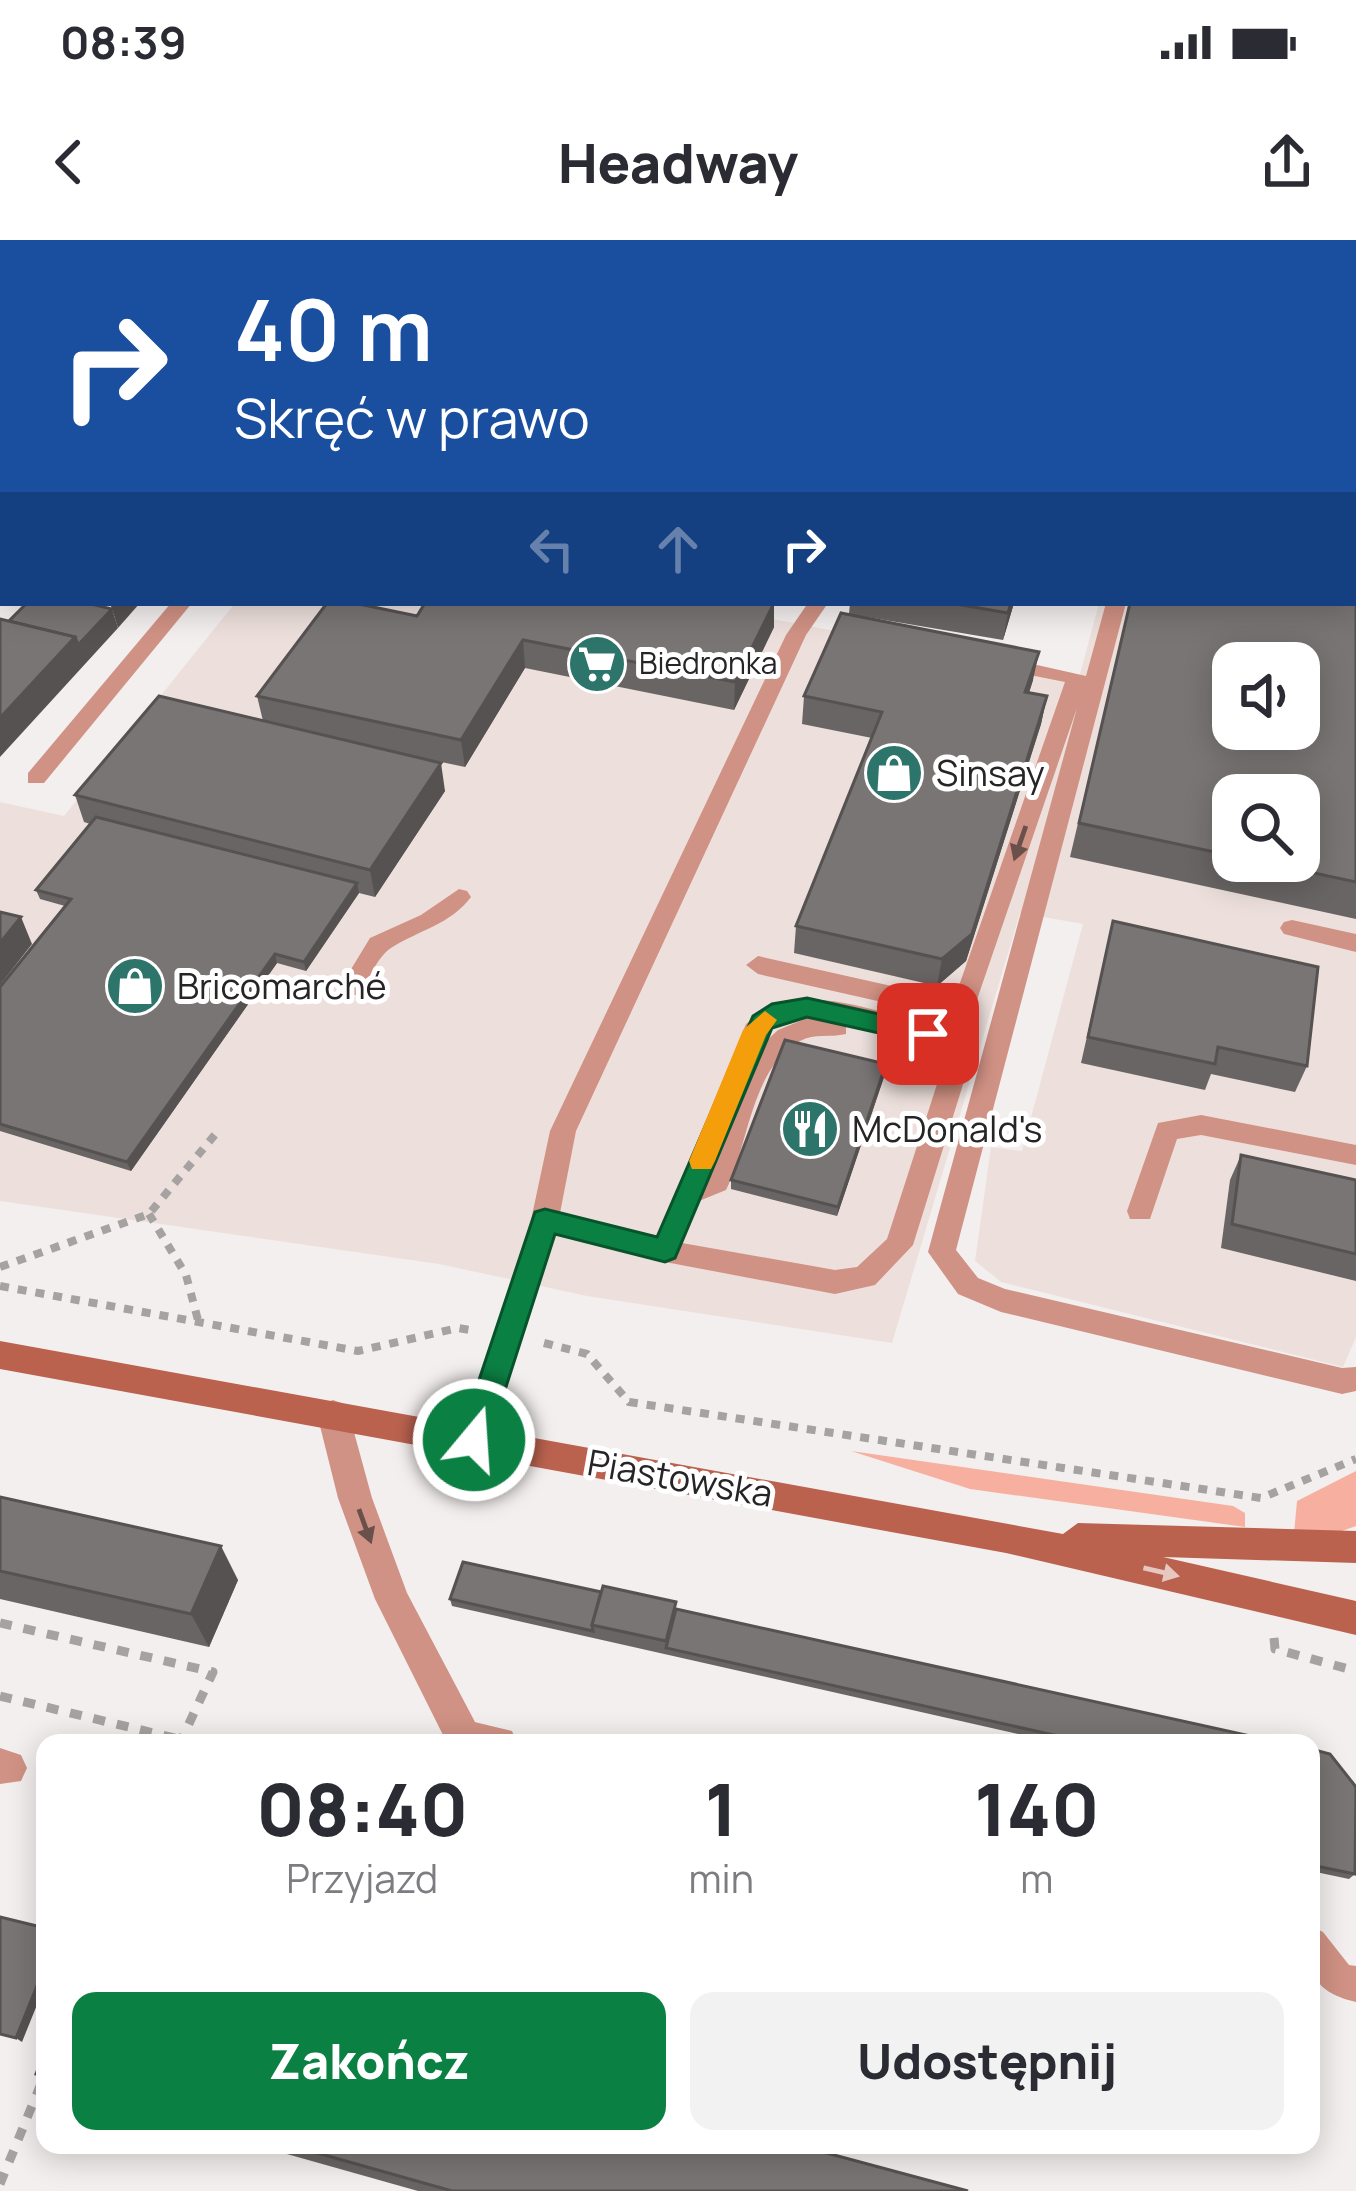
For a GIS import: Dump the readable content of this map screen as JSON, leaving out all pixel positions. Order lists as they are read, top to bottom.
{
  "streets": {
    "street": ["Piastowska"]
  },
  "places": {
    "supermarket": ["Biedronka"],
    "shop": ["Sinsay", "Bricomarché"],
    "restaurant": ["McDonald's"]
  },
  "page": {
    "status": "08:39",
    "header": "Headway",
    "turn": ["40 m", "Skręć w prawo"],
    "eta": [
      "08:40",
      "Przyjazd",
      "1",
      "min",
      "140",
      "m"
    ],
    "buttons": ["Zakończ", "Udostępnij"]
  }
}
